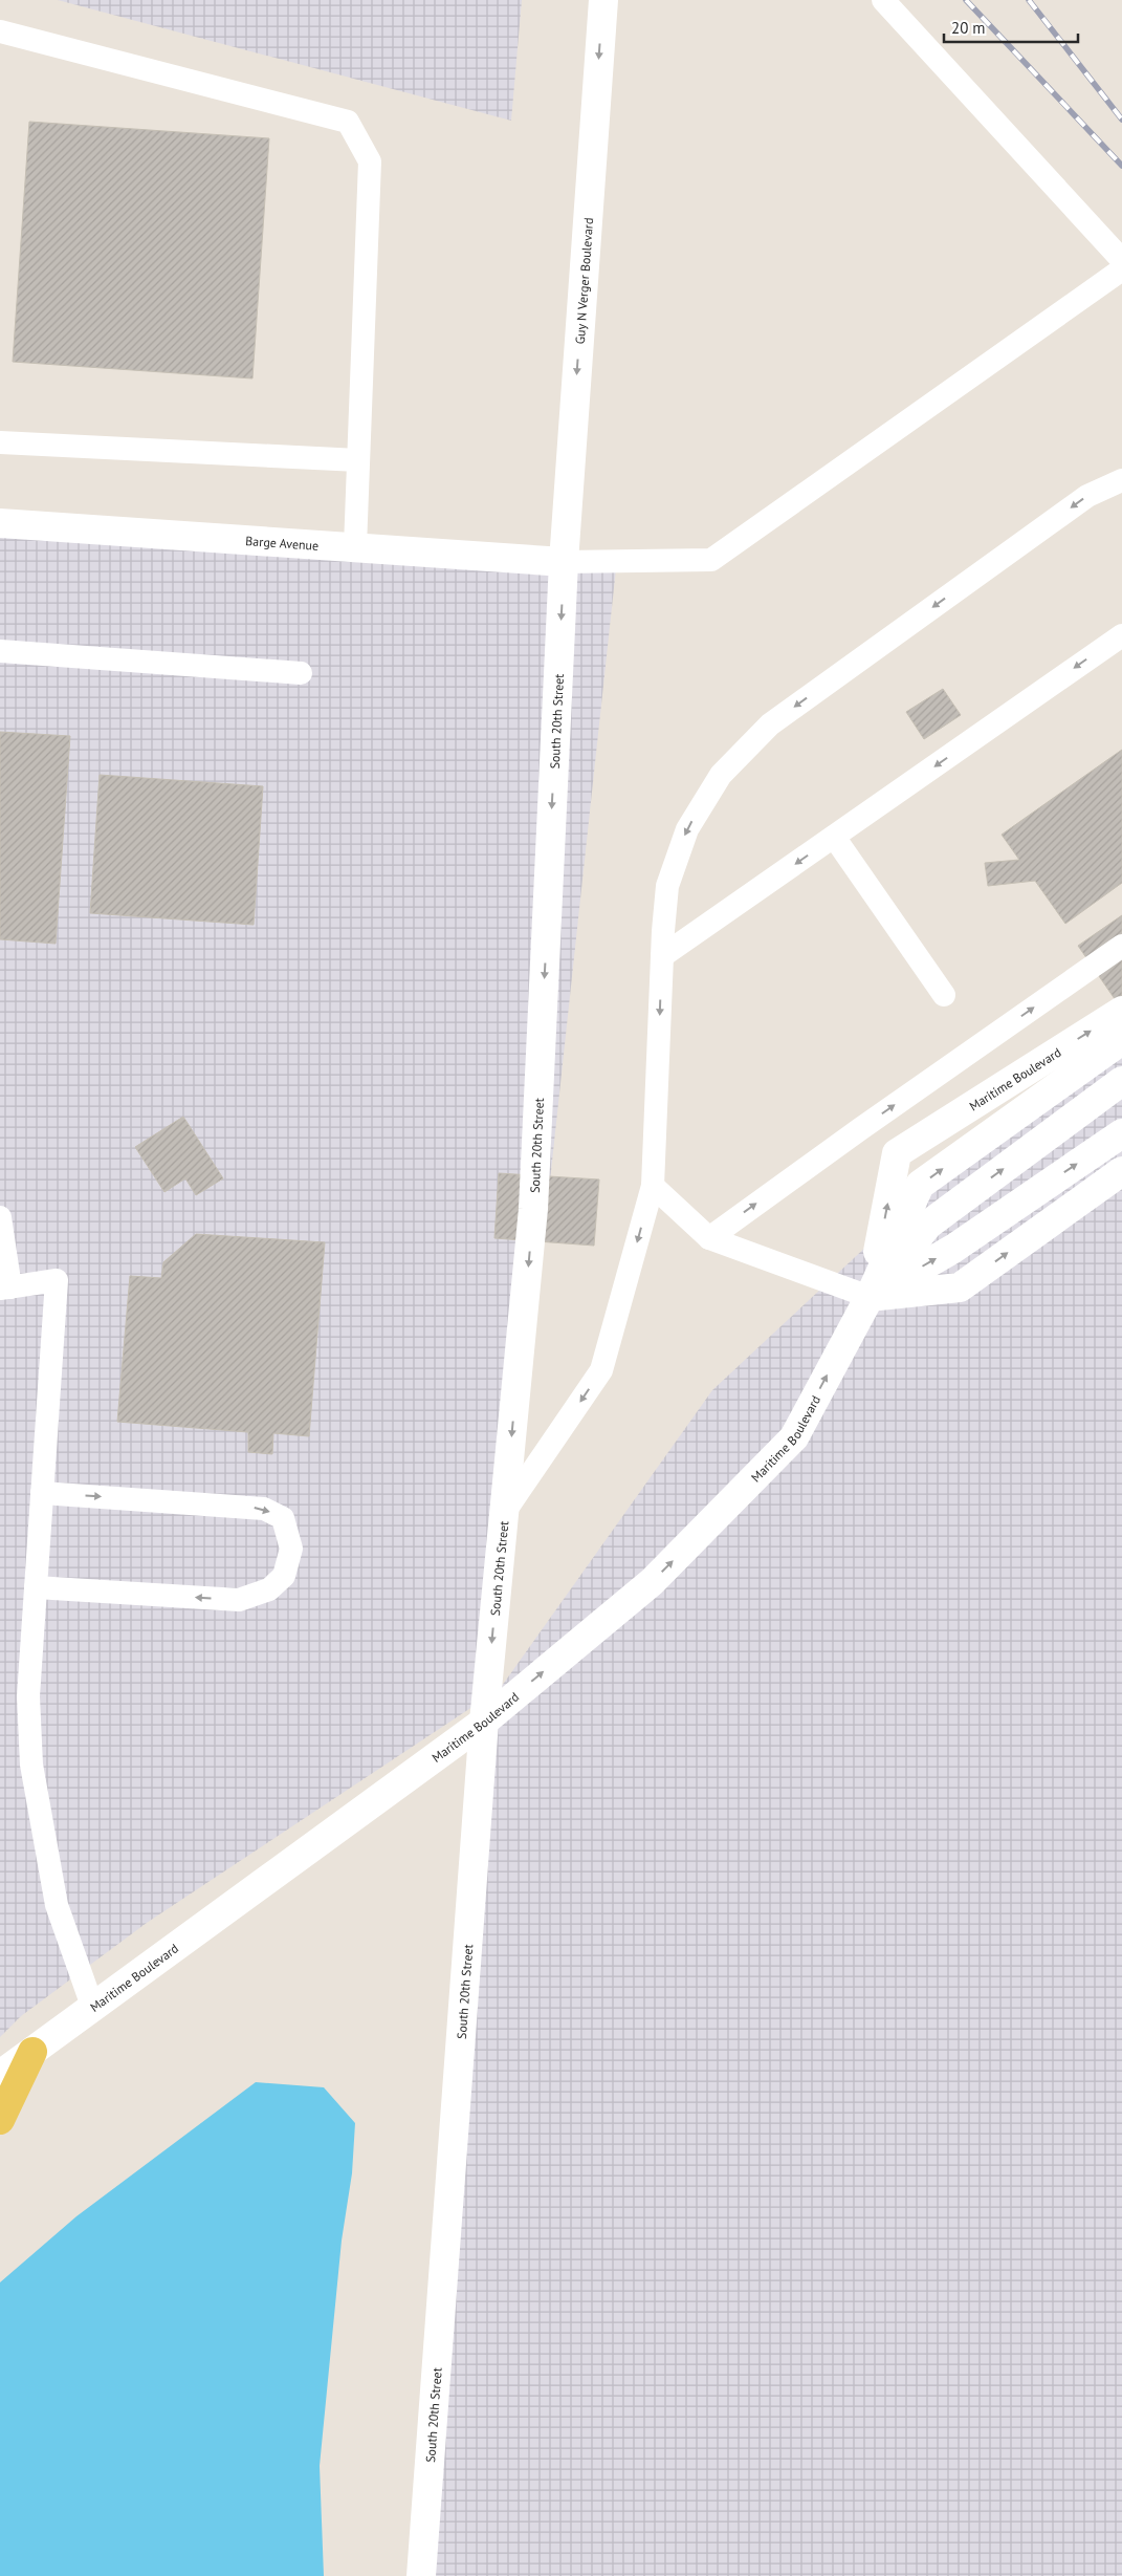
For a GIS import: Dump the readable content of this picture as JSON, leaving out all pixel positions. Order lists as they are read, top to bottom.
{
  "streets": {
    "street": [
      "Guy N Verger Boulevard",
      "Barge Avenue",
      "South 20th Street",
      "Maritime Boulevard"
    ]
  },
  "crossings": [
    ["Guy N Verger Boulevard", "Barge Avenue"],
    ["Guy N Verger Boulevard", "South 20th Street"],
    ["Barge Avenue", "South 20th Street"],
    ["South 20th Street", "Maritime Boulevard"]
  ],
  "one_way": ["Guy N Verger Boulevard", "South 20th Street"],
  "scale_bar": "20 m"
}
